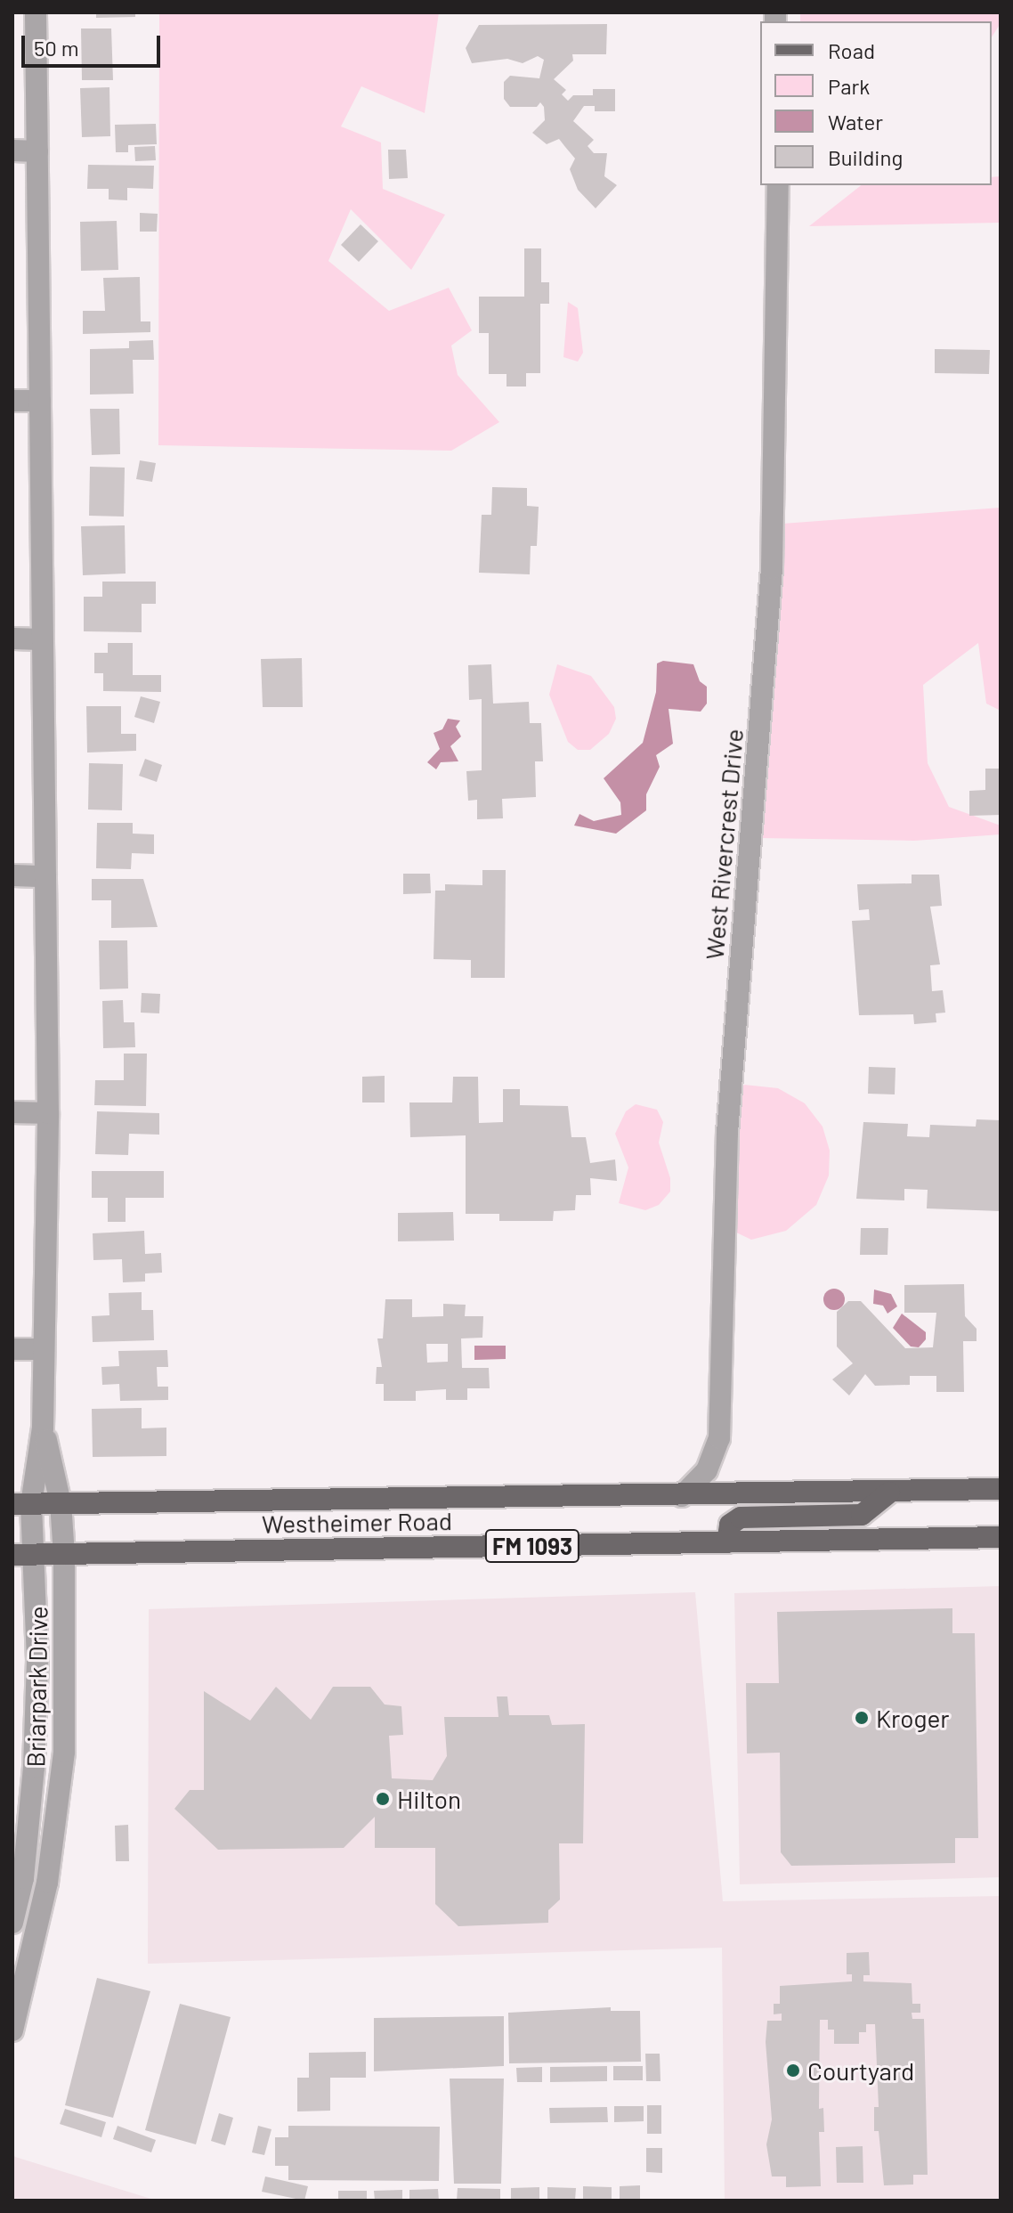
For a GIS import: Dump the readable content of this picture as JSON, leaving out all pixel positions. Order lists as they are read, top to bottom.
{
  "streets": {
    "main road": ["Westheimer Road", "FM 1093"],
    "street": ["West Rivercrest Drive", "Briarpark Drive"]
  },
  "crossings": [
    ["West Rivercrest Drive", "Westheimer Road"],
    ["Westheimer Road", "Briarpark Drive"]
  ],
  "places": ["Kroger", "Hilton", "Courtyard"],
  "legend": [
    "Road",
    "Park",
    "Water",
    "Building"
  ],
  "scale_bar": "50 m"
}
